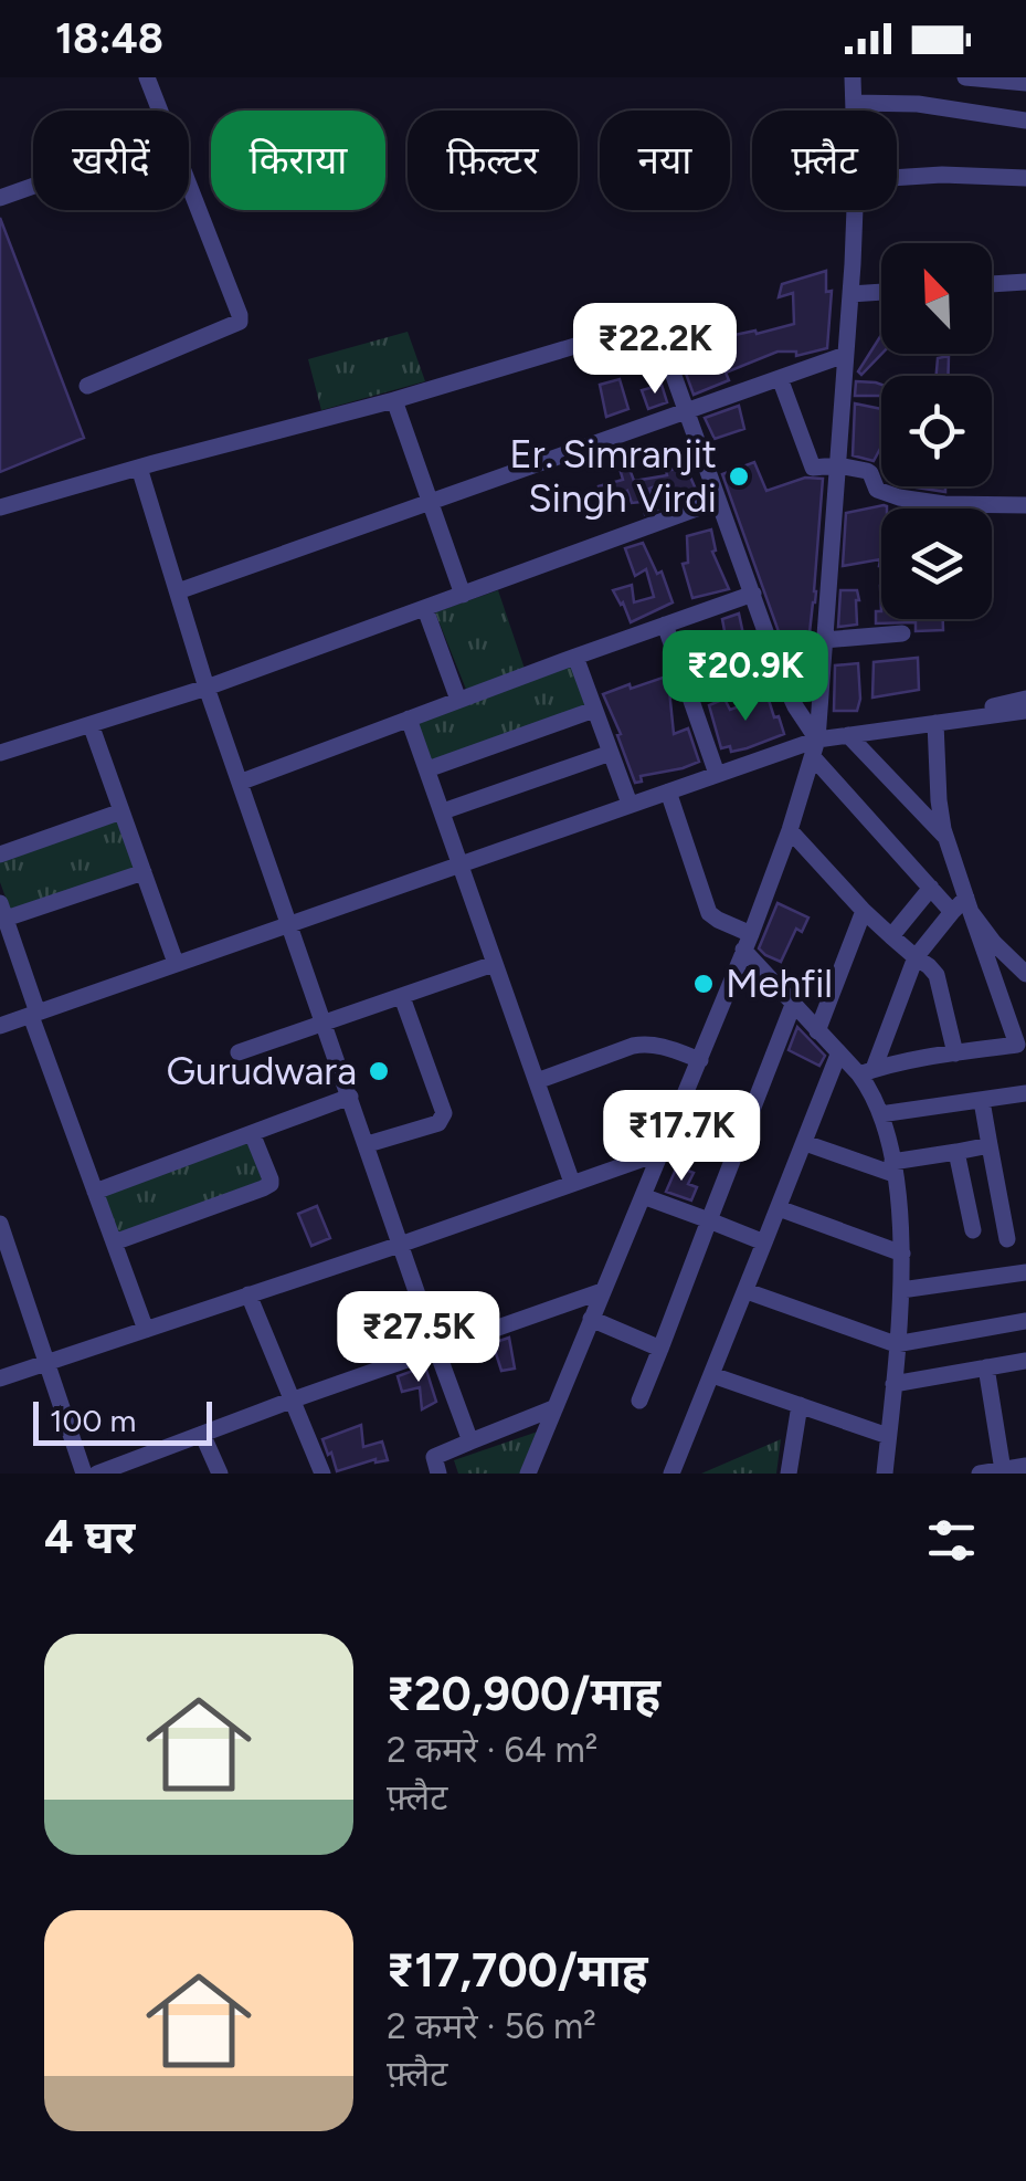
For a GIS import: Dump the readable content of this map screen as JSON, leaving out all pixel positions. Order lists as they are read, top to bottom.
{
  "places": ["Er. Simranjit Singh Virdi", "Mehfil", "Gurudwara"],
  "scale_bar": "100 m",
  "north": "top left",
  "page": {
    "status": "18:48",
    "chip": [
      "खरीदें",
      "किराया",
      "फ़िल्टर",
      "नया",
      "फ़्लैट"
    ],
    "price": [
      "₹22.2K",
      "₹20.9K",
      "₹17.7K",
      "₹27.5K"
    ],
    "scale": "100 m",
    "heading": "4 घर",
    "list": [
      {
        "name": "₹20,900/माह",
        "note": "2 कमरे · 64 m² · फ़्लैट"
      },
      {
        "name": "₹17,700/माह",
        "note": "2 कमरे · 56 m² · फ़्लैट"
      }
    ]
  }
}
